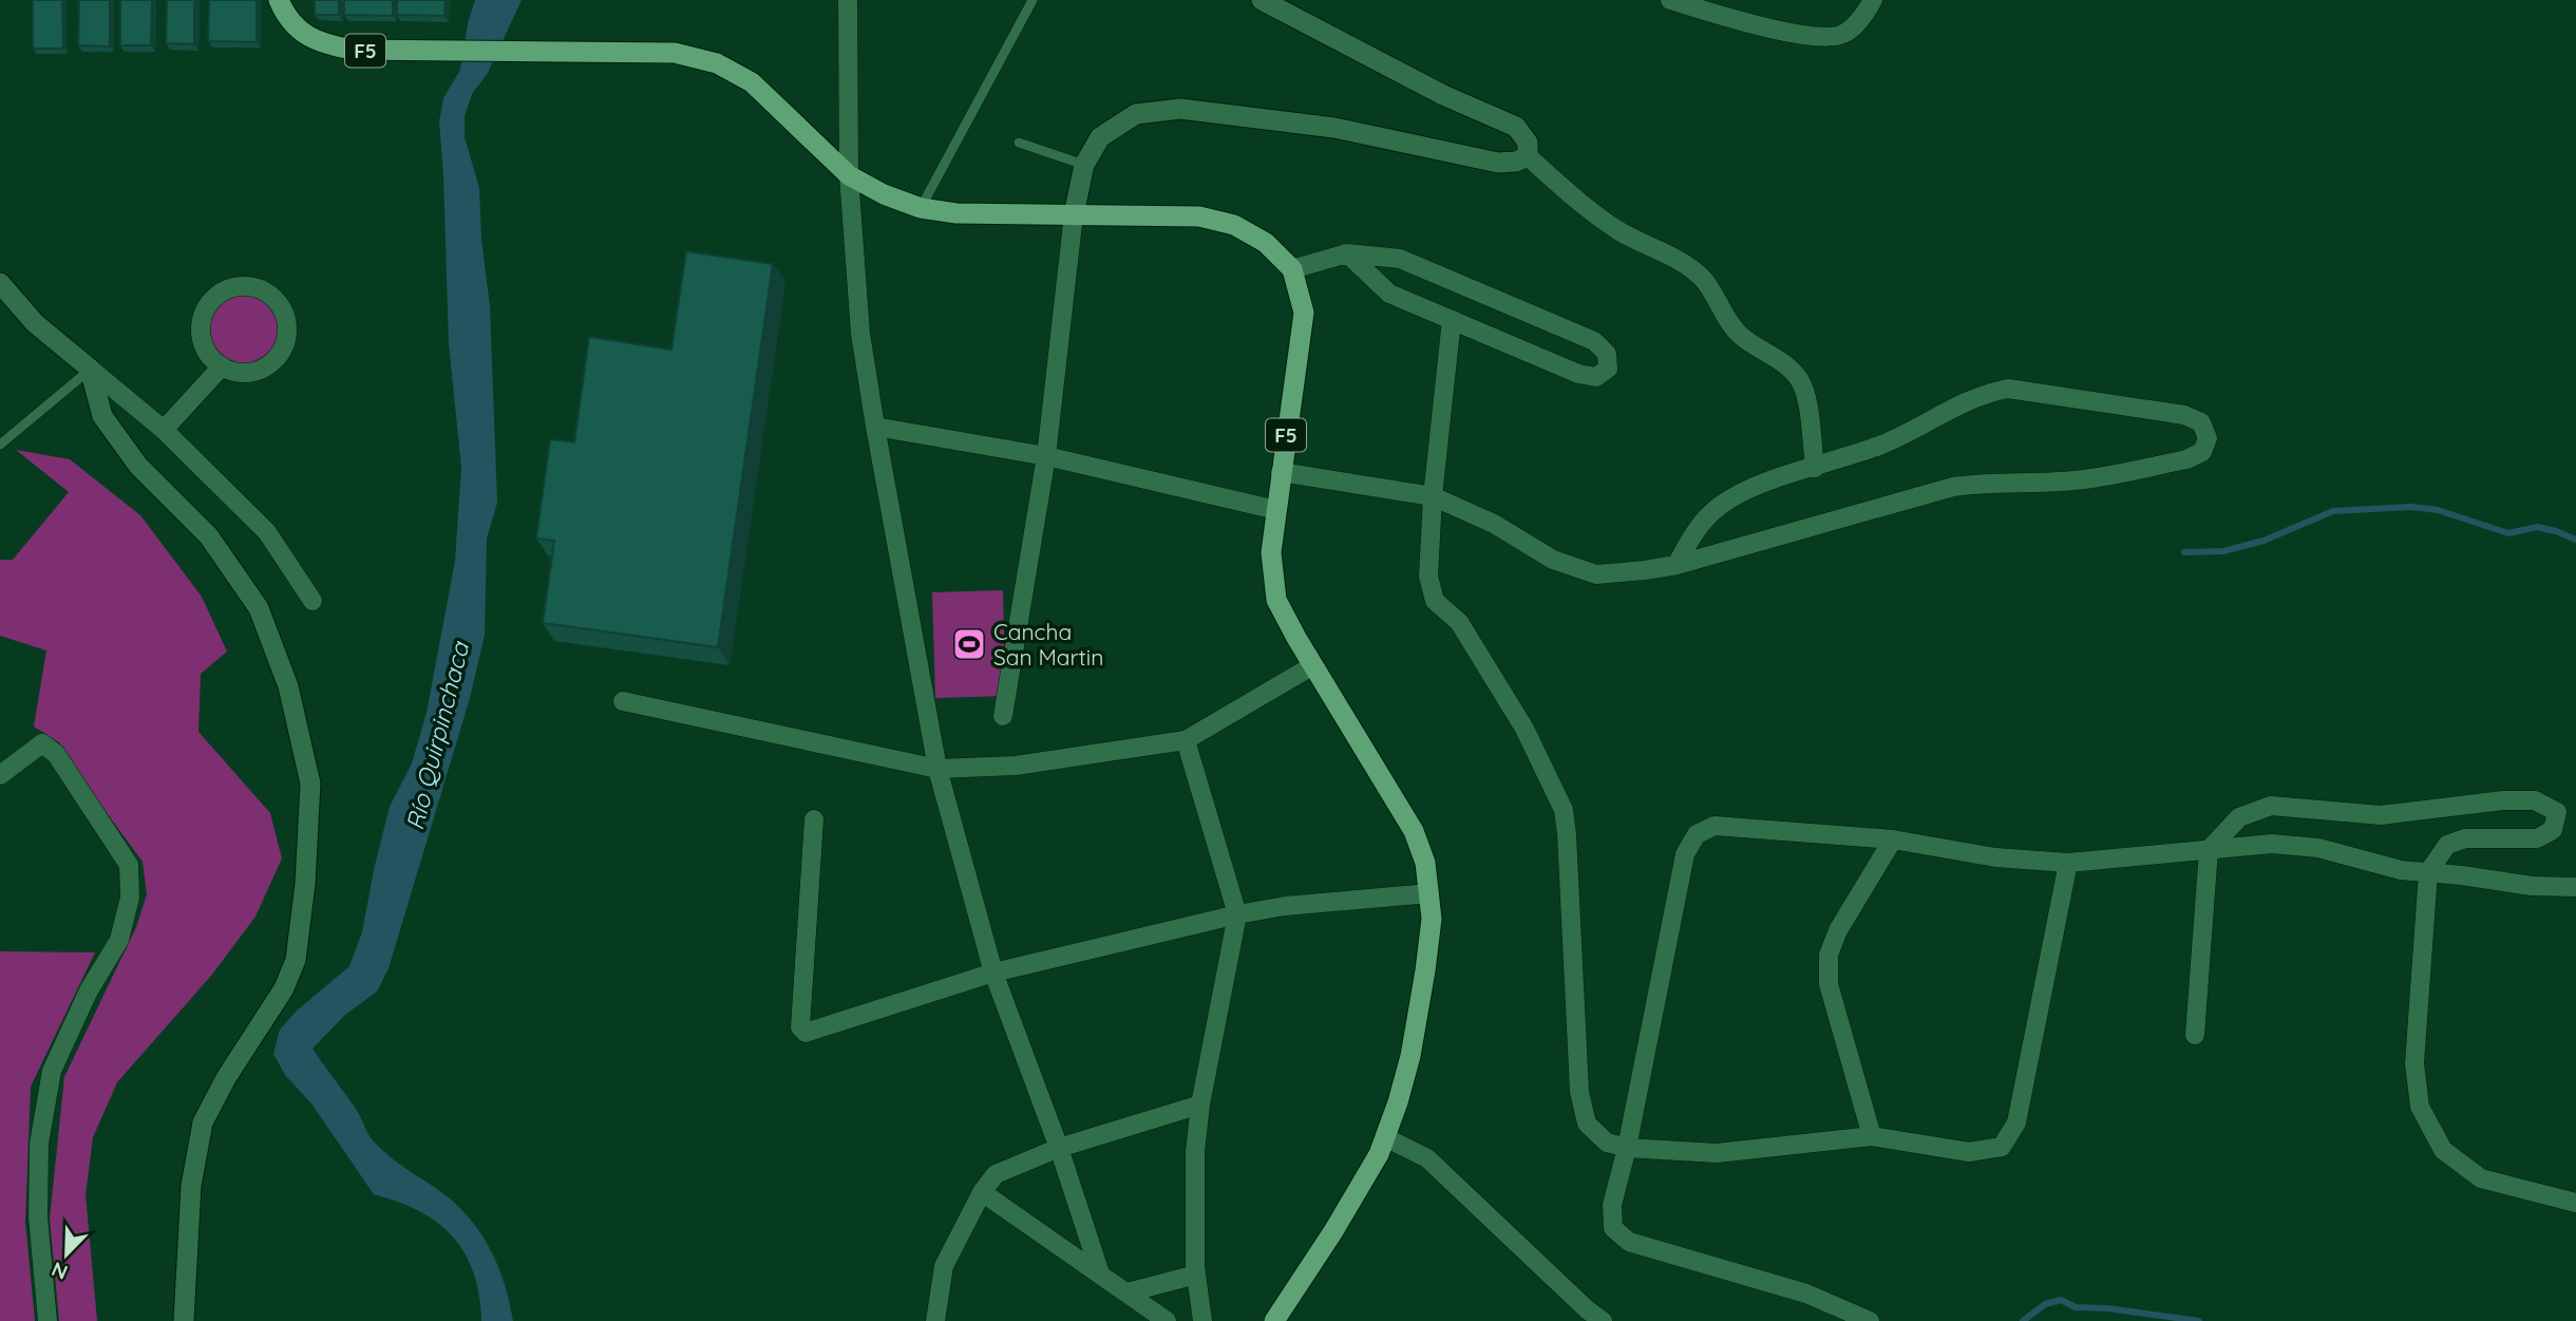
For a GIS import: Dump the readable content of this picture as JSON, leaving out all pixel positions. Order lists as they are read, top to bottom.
{
  "streets": {
    "highway": ["F5"]
  },
  "water": ["Río Quirpinchaca"],
  "places": {
    "sports": ["Cancha San Martin"]
  },
  "north": "bottom left"
}
